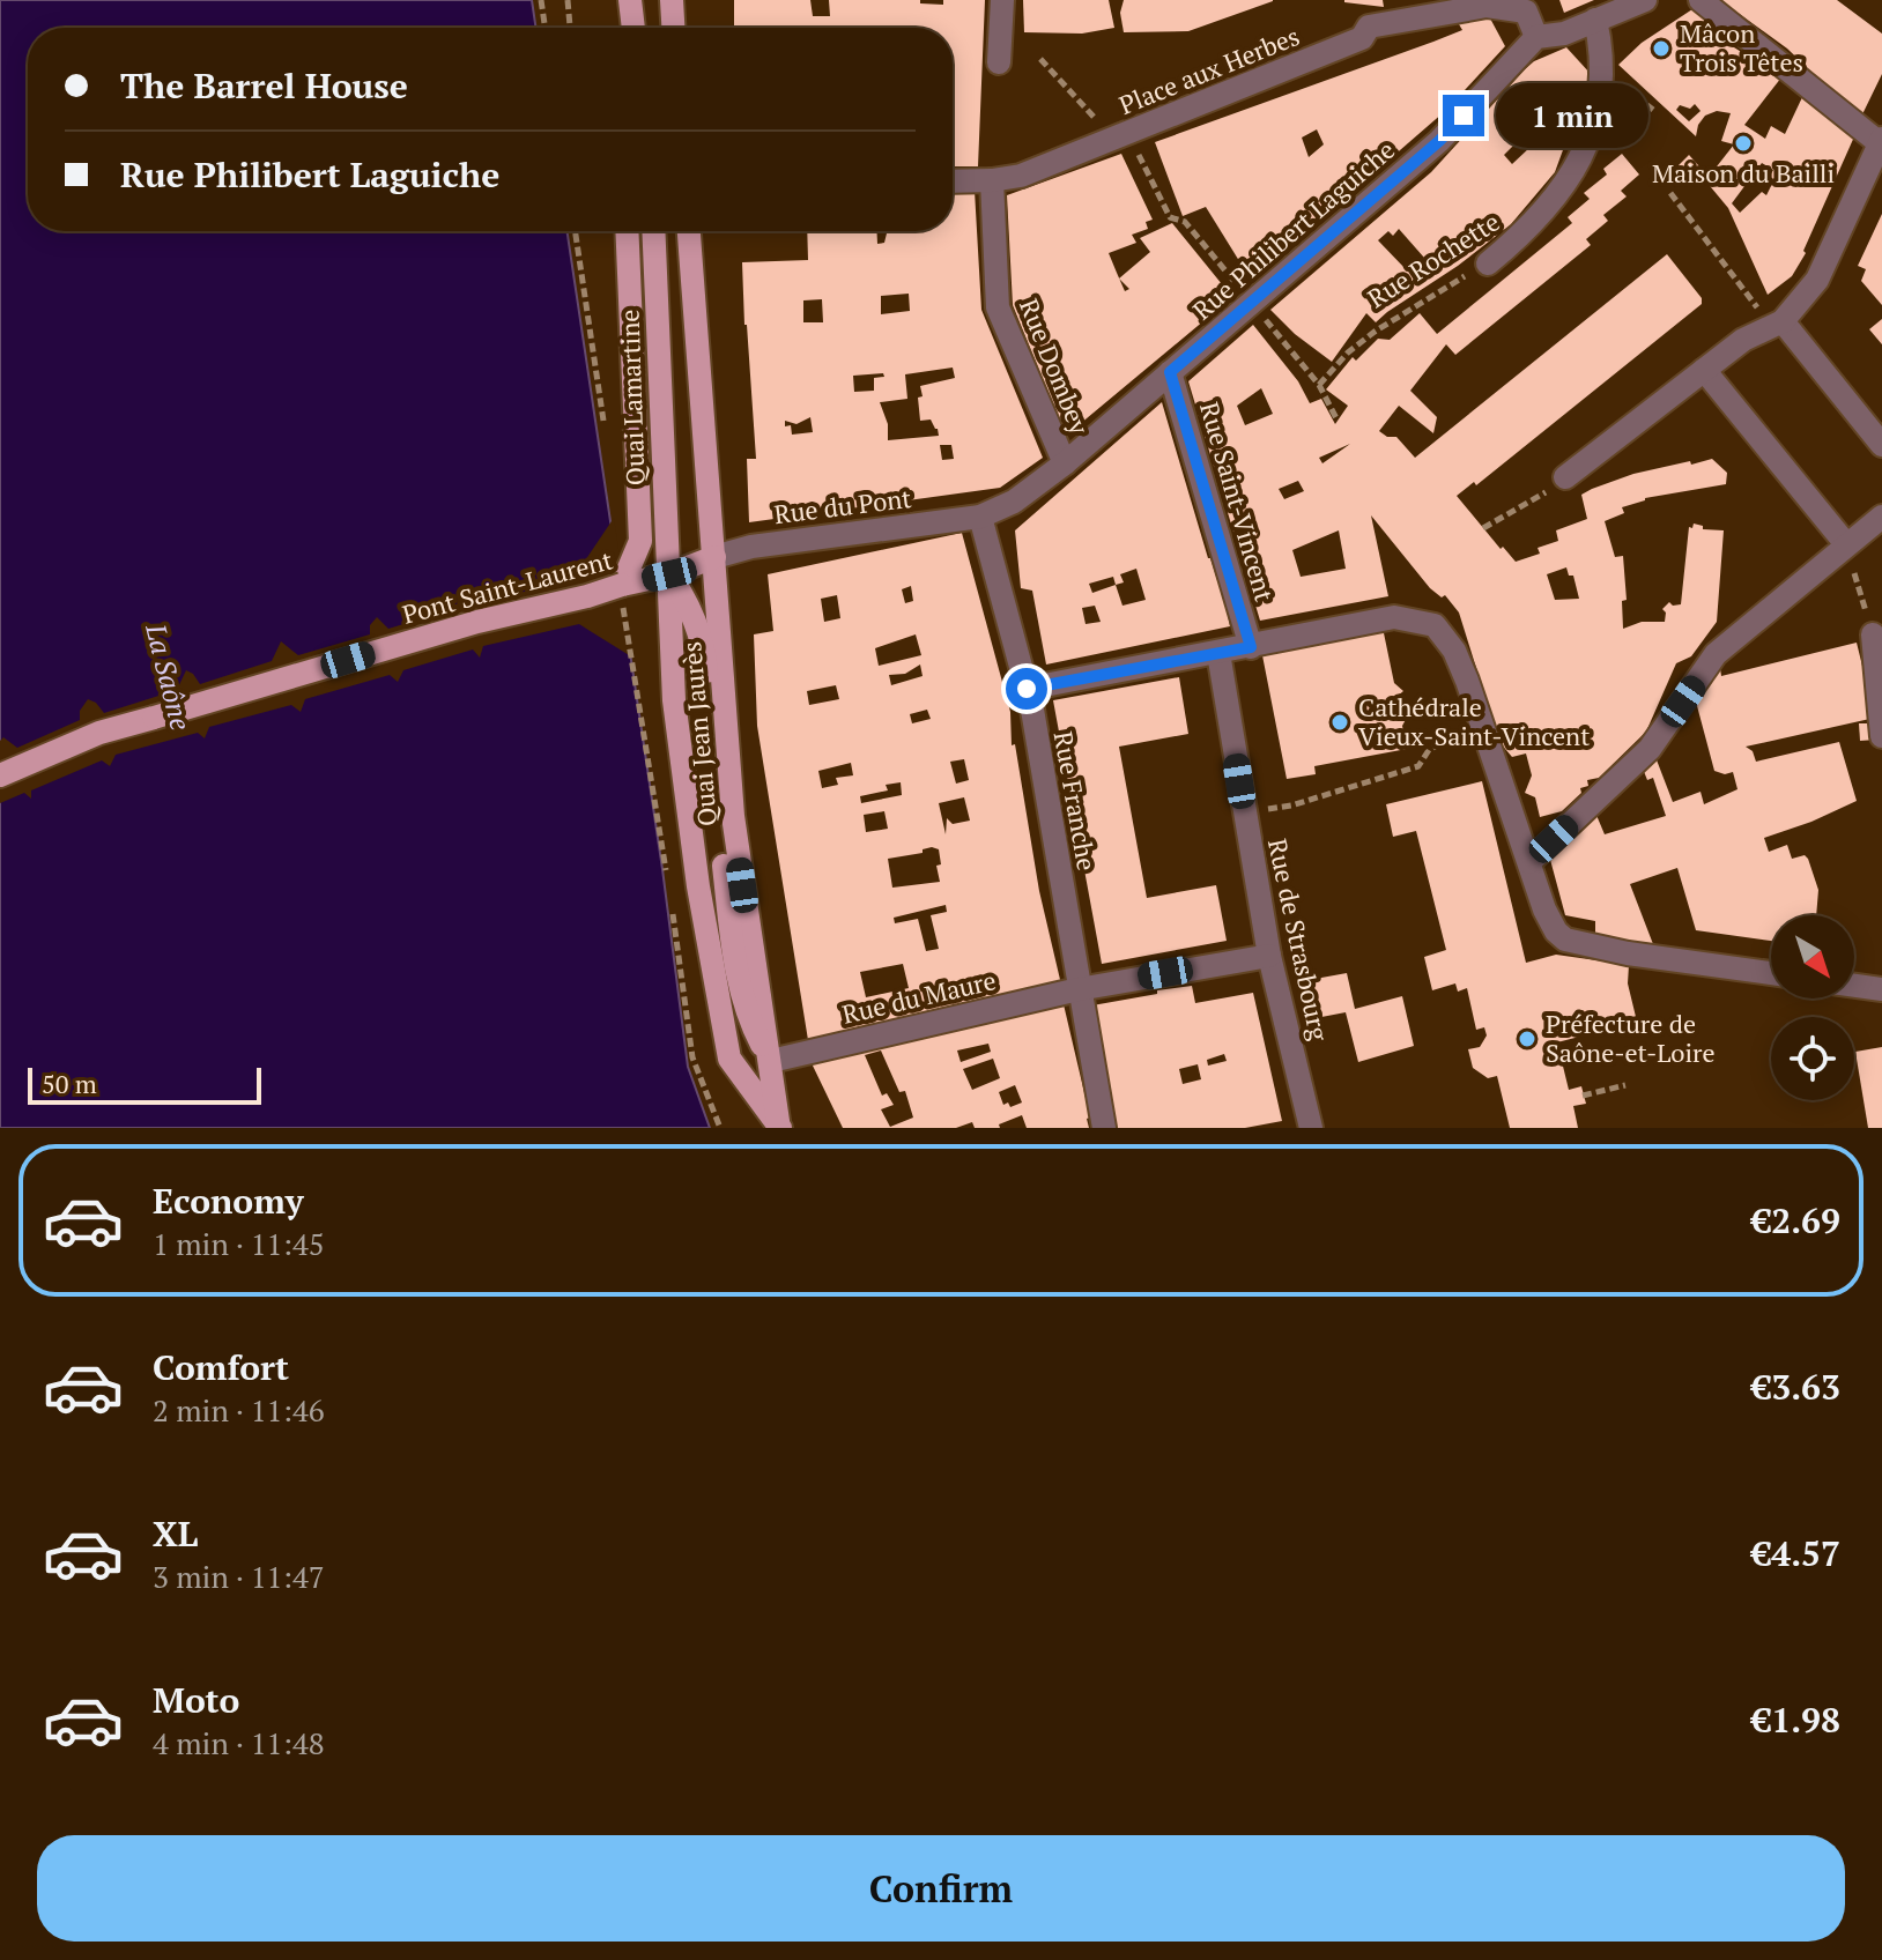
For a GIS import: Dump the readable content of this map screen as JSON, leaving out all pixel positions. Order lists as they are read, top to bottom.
{
  "streets": {
    "main road": ["Quai Lamartine", "Pont Saint-Laurent", "Quai Jean Jaurès"],
    "street": [
      "Place aux Herbes",
      "Rue Philibert Laguiche",
      "Rue Rochette",
      "Rue Dombey",
      "Rue Saint-Vincent",
      "Rue du Pont",
      "Rue Franche",
      "Rue de Strasbourg",
      "Rue du Maure"
    ]
  },
  "crossings": [
    ["Place aux Herbes", "Rue Philibert Laguiche"],
    ["Place aux Herbes", "Rue Dombey"],
    ["Rue Philibert Laguiche", "Rue Dombey"],
    ["Rue Philibert Laguiche", "Rue Saint-Vincent"],
    ["Rue Philibert Laguiche", "Rue du Pont"],
    ["Rue Philibert Laguiche", "Rue Franche"],
    ["Quai Lamartine", "Pont Saint-Laurent"],
    ["Quai Lamartine", "Quai Jean Jaurès"],
    ["Rue du Pont", "Pont Saint-Laurent"],
    ["Rue du Pont", "Quai Jean Jaurès"],
    ["Rue du Pont", "Rue Franche"],
    ["Pont Saint-Laurent", "Quai Jean Jaurès"],
    ["Quai Jean Jaurès", "Rue du Maure"],
    ["Rue Franche", "Rue du Maure"],
    ["Rue de Strasbourg", "Rue du Maure"]
  ],
  "water": ["La Saône"],
  "places": [
    "Mâcon Trois Têtes",
    "Maison du Bailli",
    "Cathédrale Vieux-Saint-Vincent",
    "Préfecture de Saône-et-Loire"
  ],
  "scale_bar": "50 m",
  "north": "bottom right",
  "page": {
    "banner": ["The Barrel House", "Rue Philibert Laguiche"],
    "bubble": "1 min",
    "scale": "50 m",
    "list": [
      {
        "name": "Economy",
        "note": "1 min · 11:45",
        "value": "€2.69"
      },
      {
        "name": "Comfort",
        "note": "2 min · 11:46",
        "value": "€3.63"
      },
      {
        "name": "XL",
        "note": "3 min · 11:47",
        "value": "€4.57"
      },
      {
        "name": "Moto",
        "note": "4 min · 11:48",
        "value": "€1.98"
      }
    ],
    "buttons": "Confirm"
  }
}
